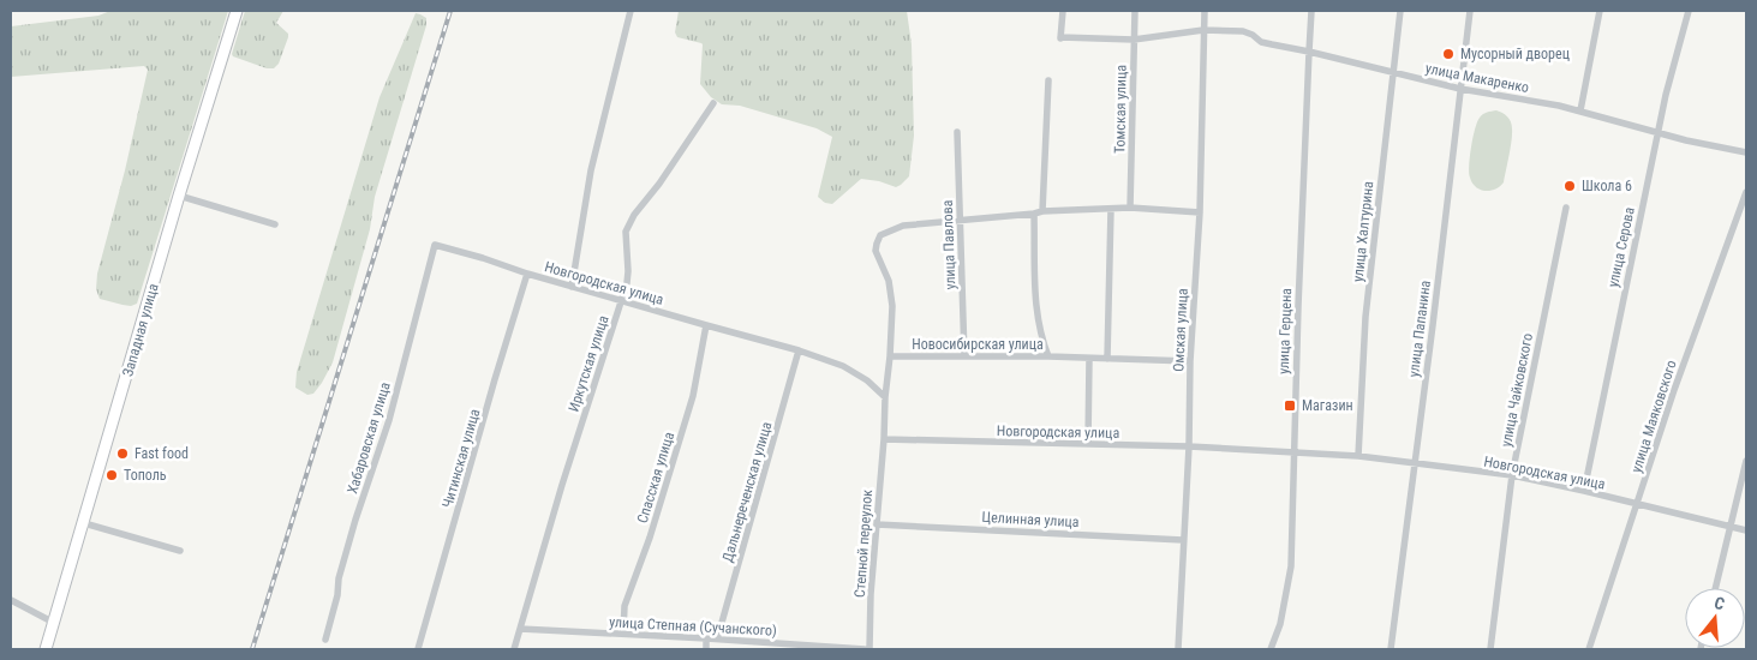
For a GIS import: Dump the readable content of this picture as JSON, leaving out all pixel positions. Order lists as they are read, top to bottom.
{
  "streets": {
    "main road": ["Западная улица"],
    "street": [
      "улица Макаренко",
      "Томская улица",
      "улица Халтурина",
      "улица Павлова",
      "улица Серова",
      "Новгородская улица",
      "улица Папанина",
      "Омская улица",
      "улица Герцена",
      "Новосибирская улица",
      "Иркутская улица",
      "улица Чайковского",
      "улица Маяковского",
      "Хабаровская улица",
      "Читинская улица",
      "Спасская улица",
      "Дальнереченская улица",
      "Целинная улица",
      "Степной переулок",
      "улица Степная (Сучанского)"
    ]
  },
  "crossings": [
    ["улица Макаренко", "Томская улица"],
    ["улица Макаренко", "улица Халтурина"],
    ["улица Макаренко", "улица Серова"],
    ["улица Макаренко", "улица Папанина"],
    ["улица Макаренко", "Омская улица"],
    ["улица Макаренко", "улица Герцена"],
    ["улица Халтурина", "Новгородская улица"],
    ["улица Павлова", "Новосибирская улица"],
    ["улица Серова", "Новгородская улица"],
    ["Новгородская улица", "улица Папанина"],
    ["Новгородская улица", "Омская улица"],
    ["Новгородская улица", "улица Герцена"],
    ["Новгородская улица", "Иркутская улица"],
    ["Новгородская улица", "улица Чайковского"],
    ["Новгородская улица", "улица Маяковского"],
    ["Новгородская улица", "Хабаровская улица"],
    ["Новгородская улица", "Читинская улица"],
    ["Новгородская улица", "Спасская улица"],
    ["Новгородская улица", "Дальнереченская улица"],
    ["Новгородская улица", "Степной переулок"],
    ["Омская улица", "Новосибирская улица"],
    ["Омская улица", "Целинная улица"],
    ["Иркутская улица", "улица Степная (Сучанского)"],
    ["Спасская улица", "улица Степная (Сучанского)"],
    ["Дальнереченская улица", "улица Степная (Сучанского)"],
    ["Целинная улица", "Степной переулок"],
    ["Степной переулок", "улица Степная (Сучанского)"]
  ],
  "places": {
    "other": [
      "Мусорный дворец",
      "Школа 6",
      "Fast food",
      "Тополь"
    ],
    "transit": ["Магазин"]
  },
  "north": "top"
}
